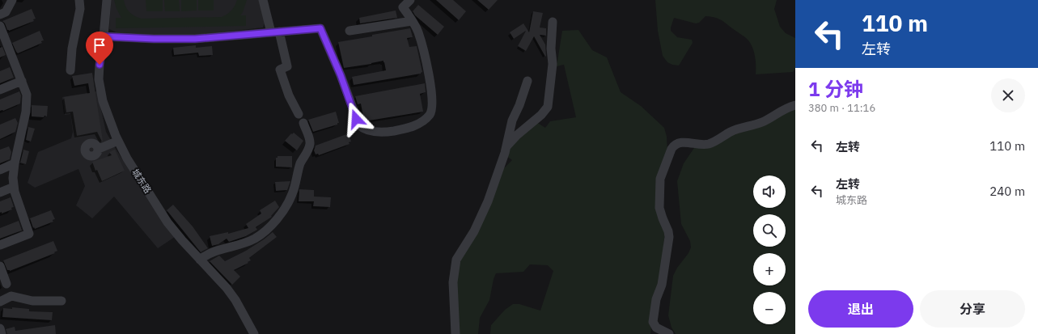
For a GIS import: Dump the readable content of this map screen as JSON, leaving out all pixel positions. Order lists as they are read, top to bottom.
{
  "streets": {
    "street": ["城东路"]
  },
  "page": {
    "turn": ["110 m", "左转"],
    "heading": ["1 分钟", "380 m · 11:16"],
    "list": [
      {
        "name": "左转",
        "value": "110 m"
      },
      {
        "name": "左转",
        "note": "城东路",
        "value": "240 m"
      }
    ],
    "map_buttons": ["+", "−"],
    "buttons": ["退出", "分享"]
  }
}
